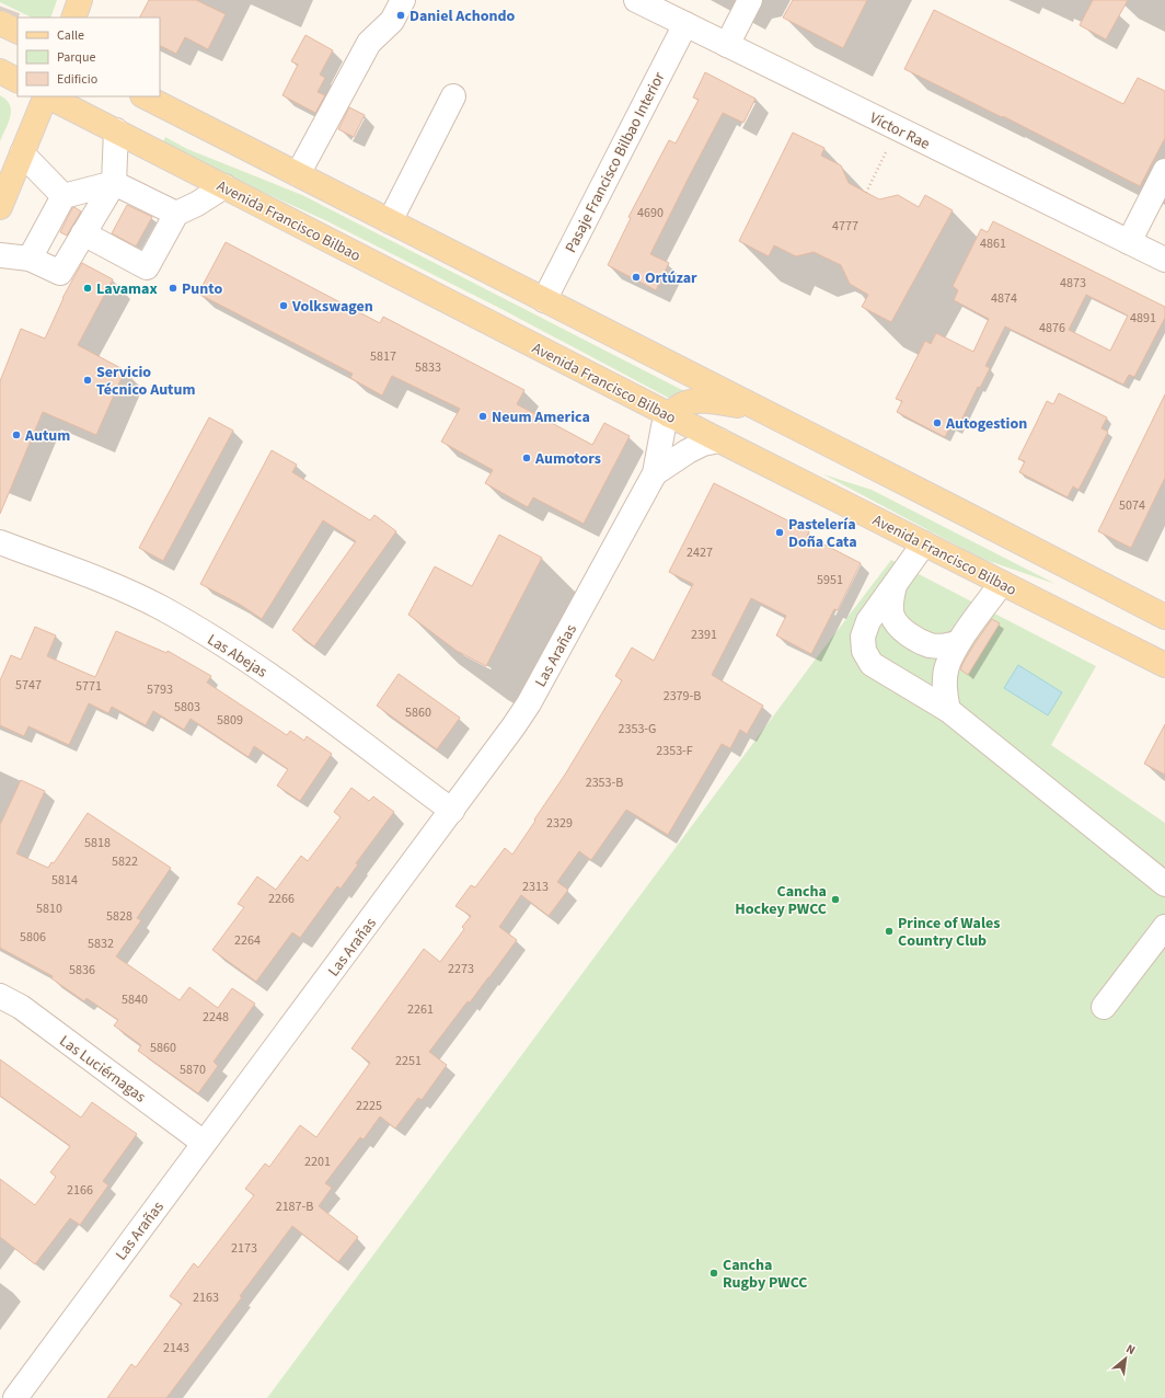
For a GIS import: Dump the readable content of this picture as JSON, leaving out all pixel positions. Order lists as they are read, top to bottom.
{
  "streets": {
    "main road": ["Avenida Francisco Bilbao"],
    "street": [
      "Víctor Rae",
      "Pasaje Francisco Bilbao Interior",
      "Las Abejas",
      "Las Arañas",
      "Las Luciérnagas"
    ]
  },
  "crossings": [
    ["Víctor Rae", "Pasaje Francisco Bilbao Interior"],
    ["Avenida Francisco Bilbao", "Las Arañas"],
    ["Las Abejas", "Las Arañas"],
    ["Las Arañas", "Las Luciérnagas"]
  ],
  "places": [
    "Daniel Achondo",
    "Ortúzar",
    "Lavamax",
    "Punto",
    "Volkswagen",
    "Servicio Técnico Autum",
    "Neum America",
    "Autogestion",
    "Autum",
    "Aumotors",
    "Pastelería Doña Cata",
    "Cancha Hockey PWCC",
    "Prince of Wales Country Club",
    "Cancha Rugby PWCC"
  ],
  "house_numbers": [
    "4690",
    "4777",
    "4861",
    "4873",
    "4874",
    "4891",
    "4876",
    "5817",
    "5833",
    "5074",
    "2427",
    "5951",
    "2391",
    "5747",
    "5771",
    "5793",
    "2379-B",
    "5803",
    "5860",
    "5809",
    "2353-G",
    "2353-F",
    "2353-B",
    "2329",
    "5818",
    "5822",
    "5814",
    "2313",
    "2266",
    "5810",
    "5828",
    "5806",
    "2264",
    "5832",
    "2273",
    "5836",
    "5840",
    "2261",
    "2248",
    "5860",
    "2251",
    "5870",
    "2225",
    "2201",
    "2166",
    "2187-B",
    "2173",
    "2163",
    "2143"
  ],
  "legend": ["Calle", "Parque", "Edificio"],
  "north": "top right"
}
